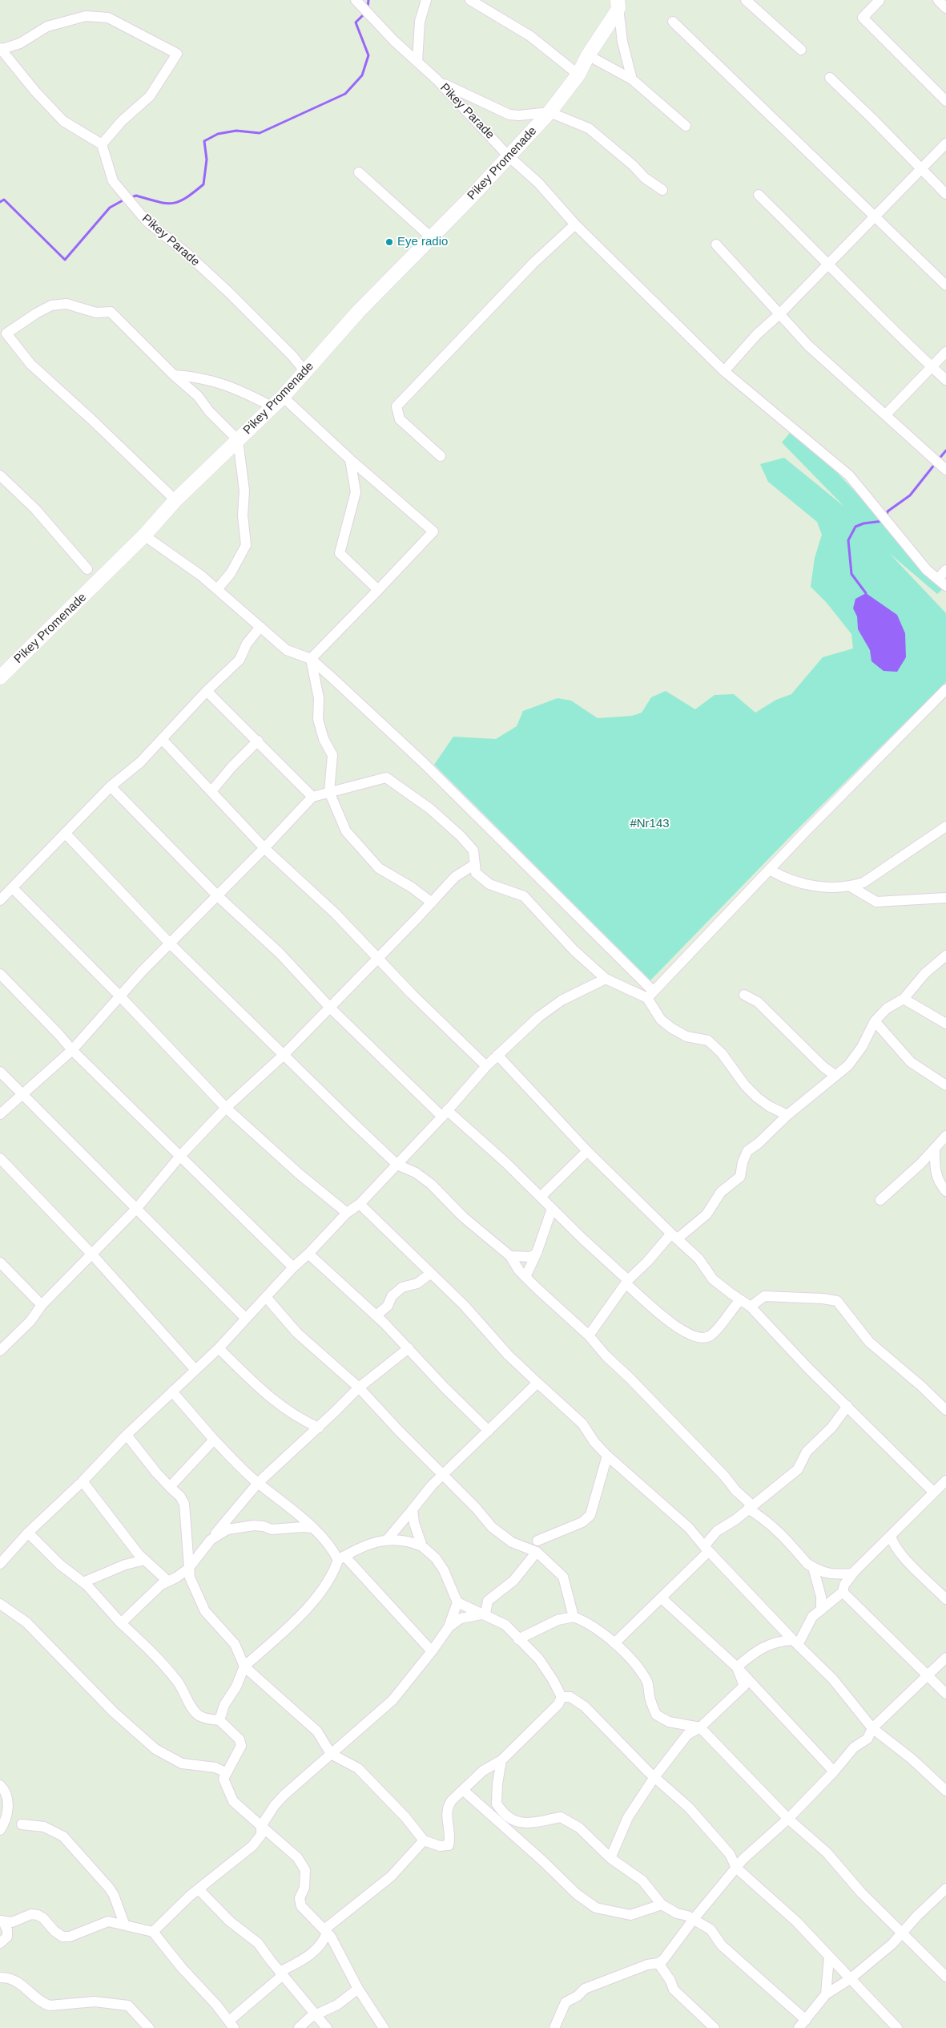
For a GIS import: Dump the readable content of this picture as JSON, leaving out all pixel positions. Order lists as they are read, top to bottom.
{
  "streets": {
    "street": ["Pikey Parade", "Pikey Promenade"]
  },
  "crossings": [
    ["Pikey Parade", "Pikey Promenade"]
  ],
  "parks": ["#Nr143"],
  "places": ["Eye radio"]
}
